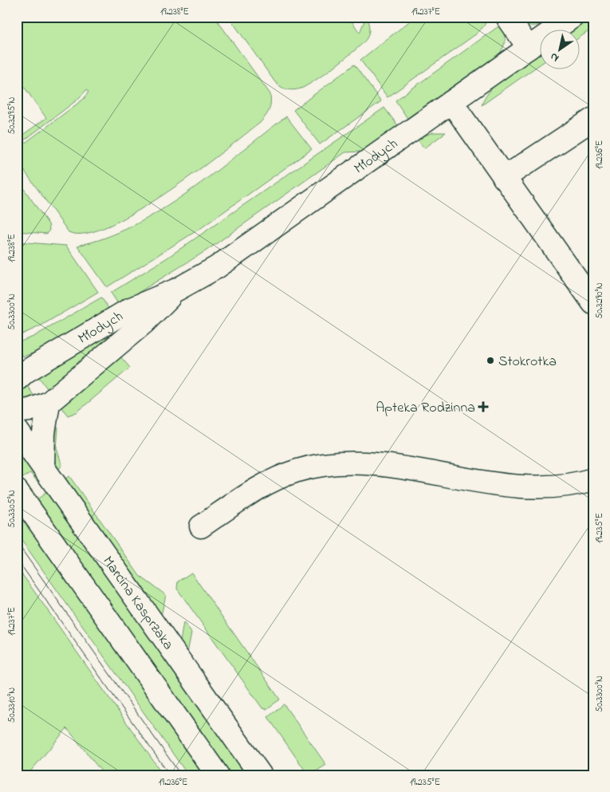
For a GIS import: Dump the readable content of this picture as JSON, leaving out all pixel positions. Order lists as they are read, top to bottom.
{
  "streets": {
    "street": ["Młodych", "Marcina Kasprzaka"]
  },
  "places": {
    "other": ["Stokrotka"],
    "health": ["Apteka Rodzinna"]
  },
  "north": "bottom left",
  "coordinates": [
    "19.238°E",
    "19.237°E",
    "50.3295°N",
    "19.236°E",
    "50.3290°N",
    "50.3300°N",
    "50.3305°N",
    "19.235°E",
    "50.3310°N"
  ]
}
